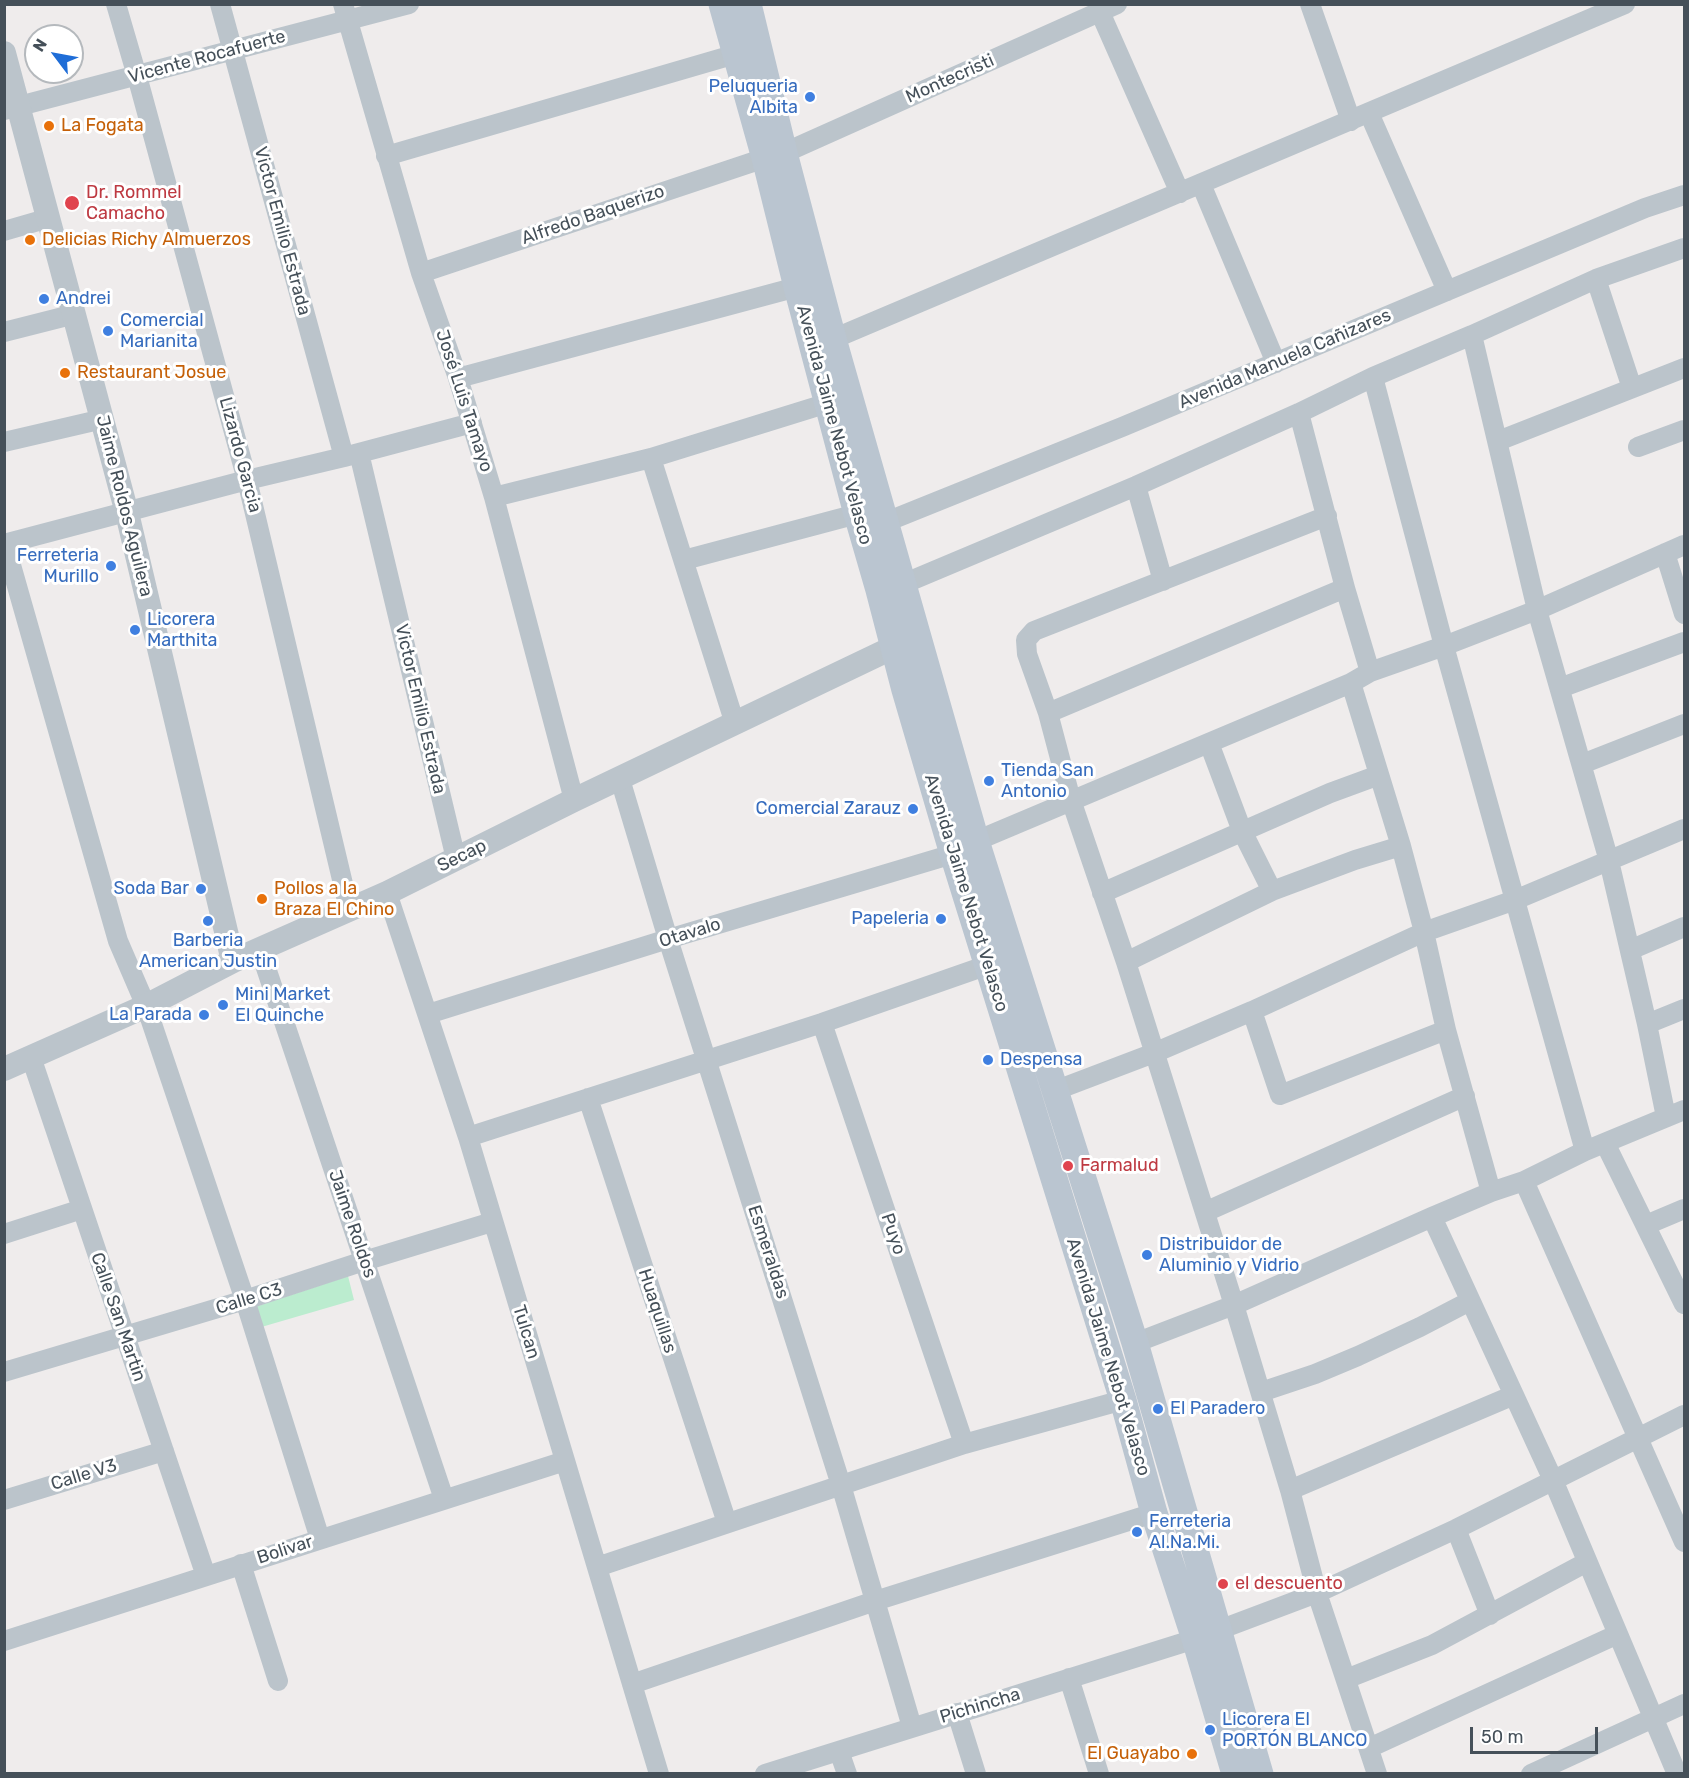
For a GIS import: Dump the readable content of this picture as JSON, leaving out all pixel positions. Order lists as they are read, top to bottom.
{
  "streets": {
    "main road": ["Avenida Jaime Nebot Velasco"],
    "street": [
      "Vicente Rocafuerte",
      "Montecristi",
      "Alfredo Baquerizo",
      "Victor Emilio Estrada",
      "Avenida Manuela Cañizares",
      "José Luis Tamayo",
      "Lizardo Garcia",
      "Jaime Roldos Aguilera",
      "Secap",
      "Otavalo",
      "Jaime Roldos",
      "Puyo",
      "Esmeraldas",
      "Calle C3",
      "Huaquillas",
      "Calle San Martin",
      "Tulcan",
      "Calle V3",
      "Bolivar",
      "Pichincha"
    ]
  },
  "crossings": [
    ["Vicente Rocafuerte", "Victor Emilio Estrada"],
    ["Vicente Rocafuerte", "José Luis Tamayo"],
    ["Vicente Rocafuerte", "Lizardo Garcia"],
    ["Vicente Rocafuerte", "Jaime Roldos Aguilera"],
    ["Montecristi", "Alfredo Baquerizo"],
    ["Montecristi", "Avenida Jaime Nebot Velasco"],
    ["Alfredo Baquerizo", "José Luis Tamayo"],
    ["Alfredo Baquerizo", "Avenida Jaime Nebot Velasco"],
    ["Victor Emilio Estrada", "Secap"],
    ["Avenida Manuela Cañizares", "Avenida Jaime Nebot Velasco"],
    ["José Luis Tamayo", "Secap"],
    ["Avenida Jaime Nebot Velasco", "Secap"],
    ["Avenida Jaime Nebot Velasco", "Otavalo"],
    ["Avenida Jaime Nebot Velasco", "Pichincha"],
    ["Lizardo Garcia", "Secap"],
    ["Jaime Roldos Aguilera", "Secap"],
    ["Secap", "Jaime Roldos"],
    ["Secap", "Esmeraldas"],
    ["Secap", "Calle San Martin"],
    ["Secap", "Tulcan"],
    ["Otavalo", "Esmeraldas"],
    ["Otavalo", "Tulcan"],
    ["Jaime Roldos", "Calle C3"],
    ["Jaime Roldos", "Bolivar"],
    ["Esmeraldas", "Pichincha"],
    ["Calle C3", "Calle San Martin"],
    ["Calle C3", "Tulcan"],
    ["Calle San Martin", "Calle V3"],
    ["Calle San Martin", "Bolivar"],
    ["Tulcan", "Bolivar"]
  ],
  "places": [
    "Peluqueria Albita",
    "La Fogata",
    "Dr. Rommel Camacho",
    "Delicias Richy Almuerzos",
    "Andrei",
    "Comercial Marianita",
    "Restaurant Josue",
    "Ferreteria Murillo",
    "Licorera Marthita",
    "Tienda San Antonio",
    "Comercial Zarauz",
    "Soda Bar",
    "Pollos a la Braza El Chino",
    "Papeleria",
    "Barberia American Justin",
    "Mini Market El Quinche",
    "La Parada",
    "Despensa",
    "Farmalud",
    "Distribuidor de Aluminio y Vidrio",
    "El Paradero",
    "Ferreteria Al.Na.Mi.",
    "el descuento",
    "Licorera El PORTÓN BLANCO",
    "El Guayabo"
  ],
  "scale_bar": "50 m",
  "north": "top left"
}
